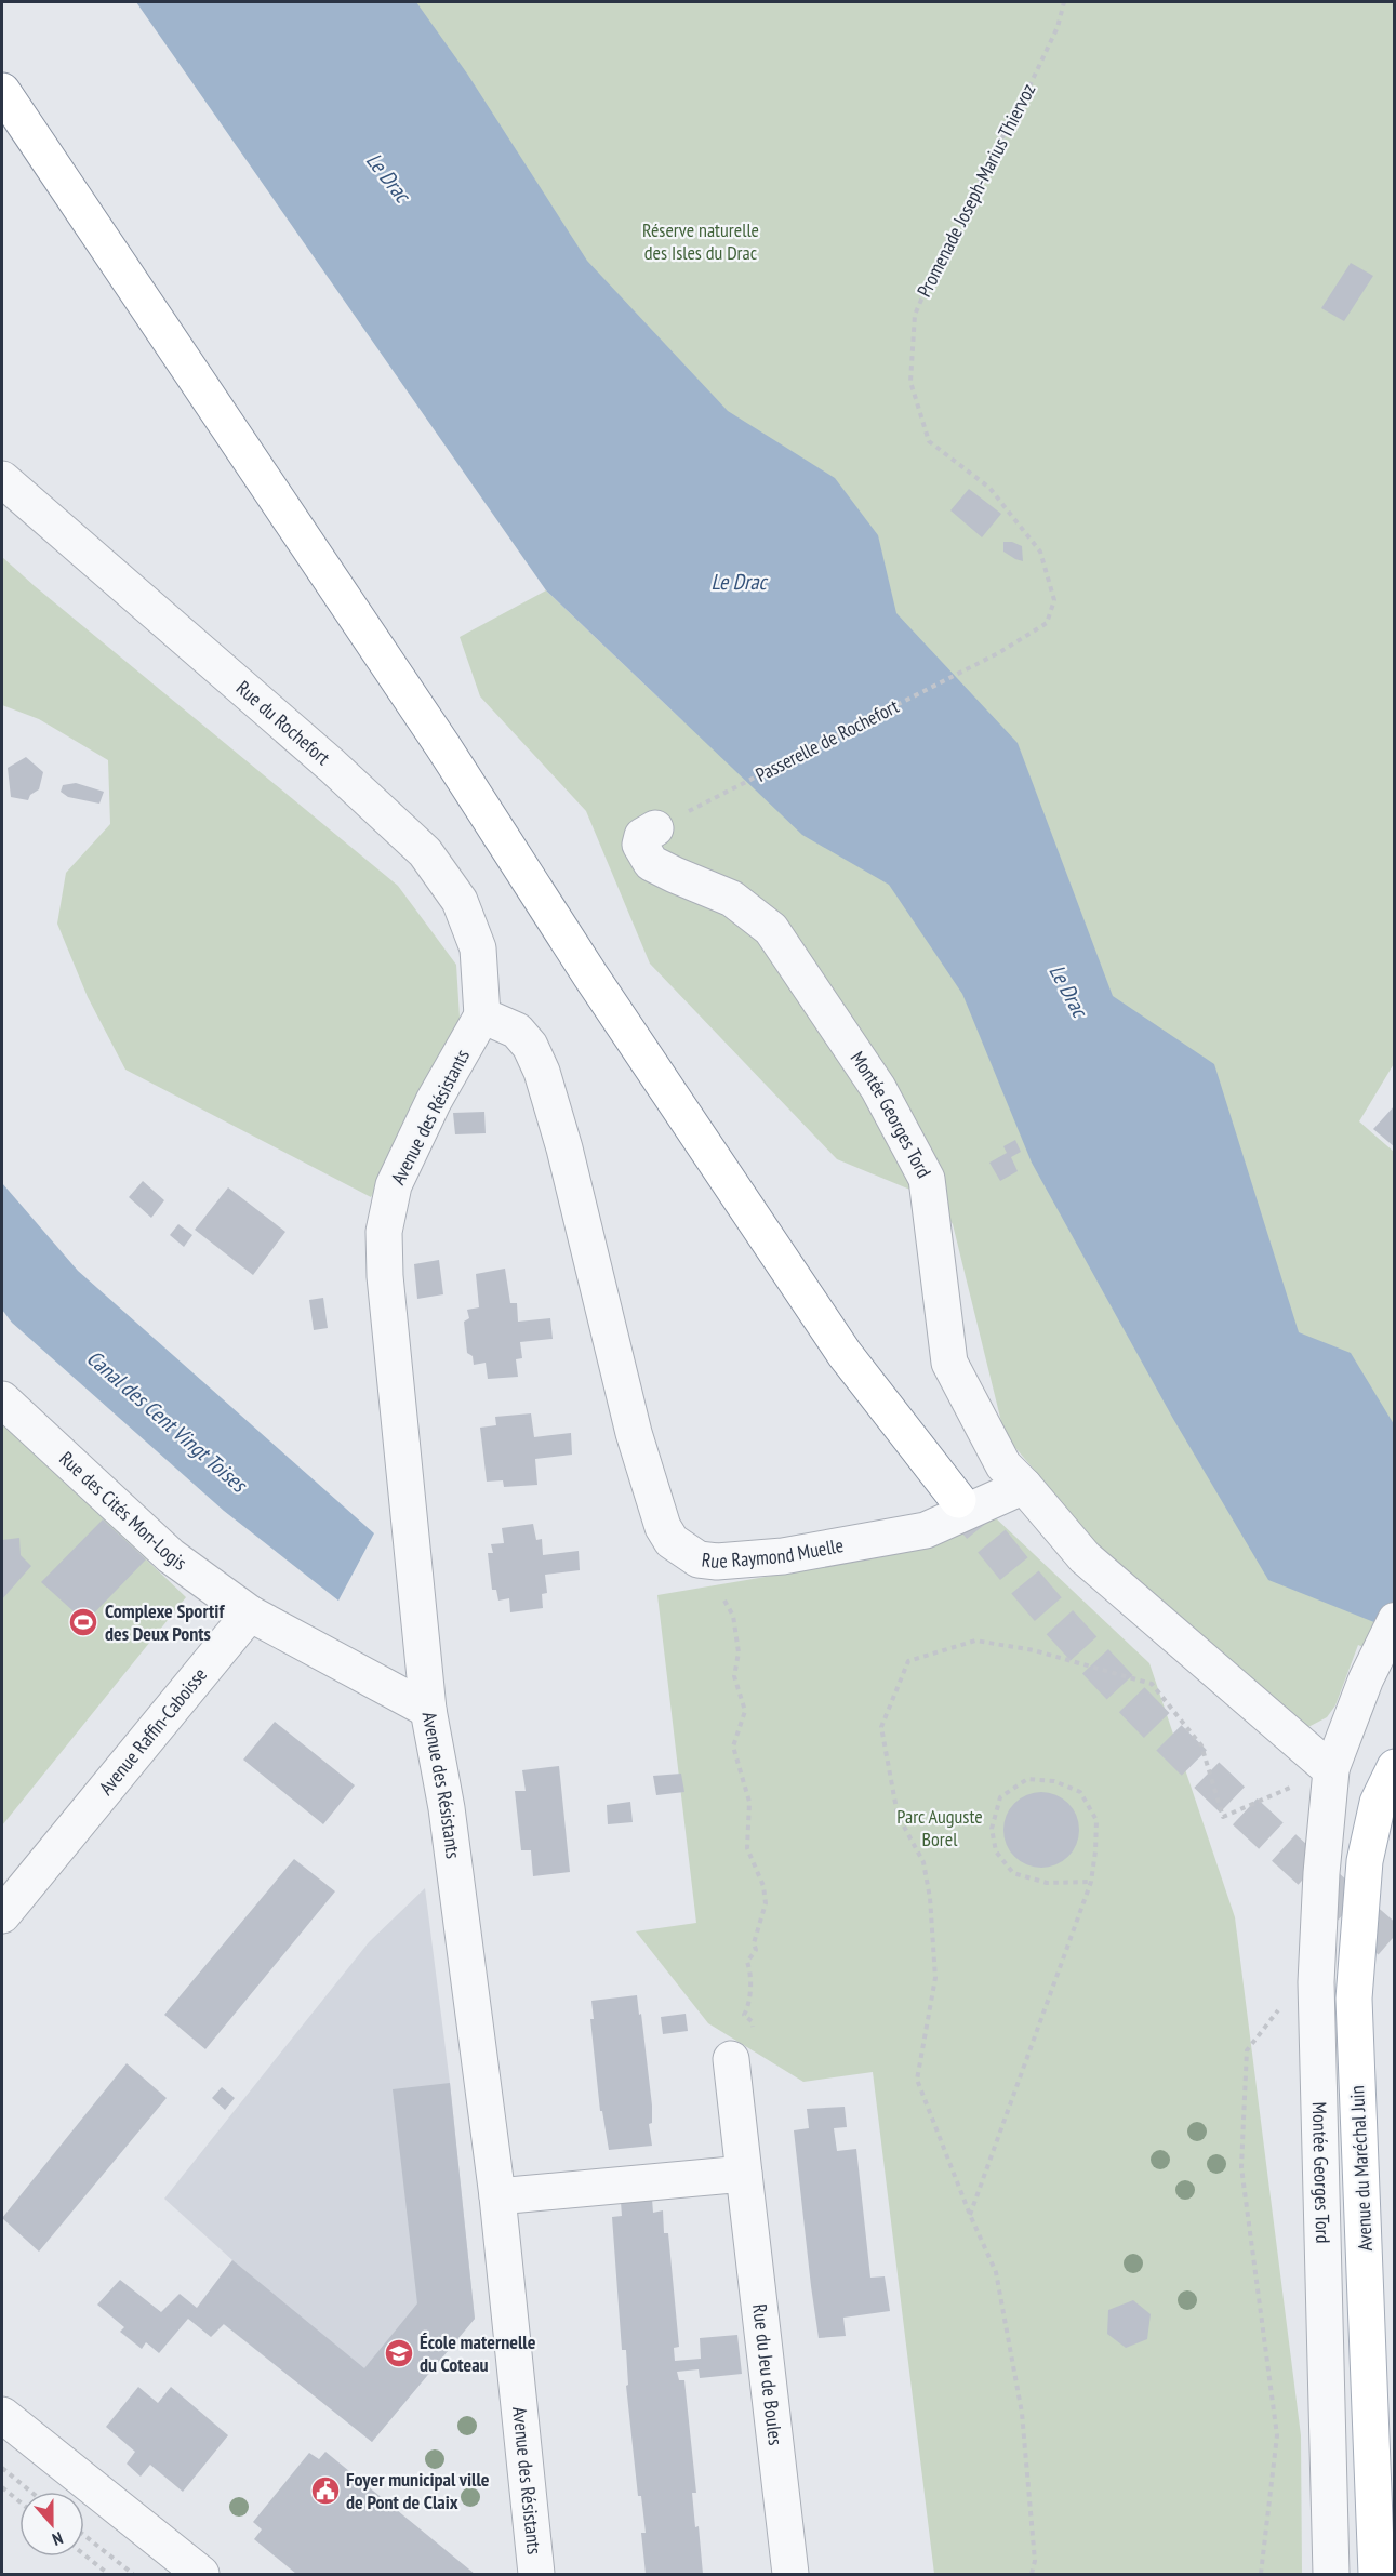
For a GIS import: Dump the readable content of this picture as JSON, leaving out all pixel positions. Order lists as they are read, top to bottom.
{
  "streets": {
    "main road": ["Avenue du Maréchal Juin"],
    "street": [
      "Rue du Rochefort",
      "Montée Georges Tord",
      "Avenue des Résistants",
      "Rue des Cités Mon-Logis",
      "Rue Raymond Muelle",
      "Avenue Raffin-Caboisse",
      "Rue du Jeu de Boules"
    ],
    "path": ["Promenade Joseph-Marius Thiervoz", "Passerelle de Rochefort"]
  },
  "crossings": [
    ["Promenade Joseph-Marius Thiervoz", "Passerelle de Rochefort"],
    ["Rue du Rochefort", "Avenue des Résistants"],
    ["Rue du Rochefort", "Rue Raymond Muelle"],
    ["Passerelle de Rochefort", "Montée Georges Tord"],
    ["Montée Georges Tord", "Rue Raymond Muelle"],
    ["Avenue des Résistants", "Rue Raymond Muelle"],
    ["Rue des Cités Mon-Logis", "Avenue Raffin-Caboisse"]
  ],
  "water": ["Le Drac", "Canal des Cent Vingt Toises"],
  "parks": ["Réserve naturelle des Isles du Drac", "Parc Auguste Borel"],
  "places": {
    "sports": ["Complexe Sportif des Deux Ponts"],
    "school or university": ["École maternelle du Coteau"],
    "public building": ["Foyer municipal ville de Pont de Claix"]
  },
  "north": "bottom"
}
